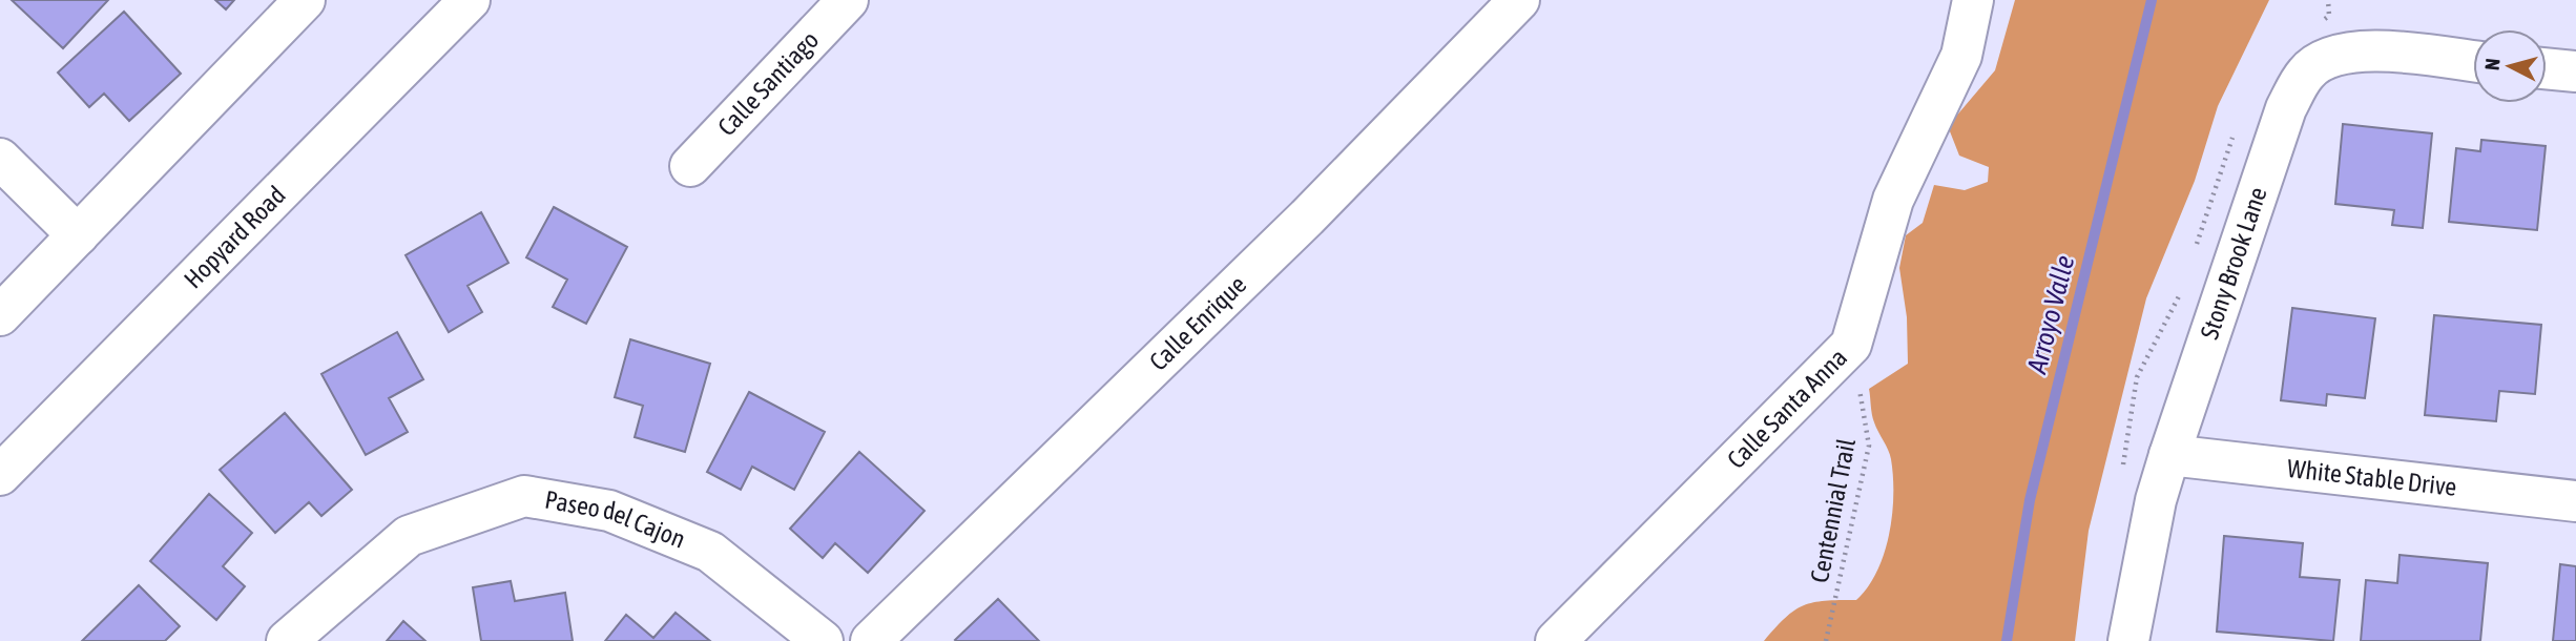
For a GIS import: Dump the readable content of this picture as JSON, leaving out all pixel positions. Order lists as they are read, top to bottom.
{
  "streets": {
    "street": [
      "Calle Santiago",
      "Hopyard Road",
      "Stony Brook Lane",
      "Calle Enrique",
      "Calle Santa Anna",
      "White Stable Drive",
      "Paseo del Cajon"
    ],
    "path": ["Centennial Trail"]
  },
  "crossings": [
    ["Stony Brook Lane", "White Stable Drive"],
    ["Calle Santa Anna", "Centennial Trail"]
  ],
  "water": ["Arroyo Valle"],
  "north": "left"
}
